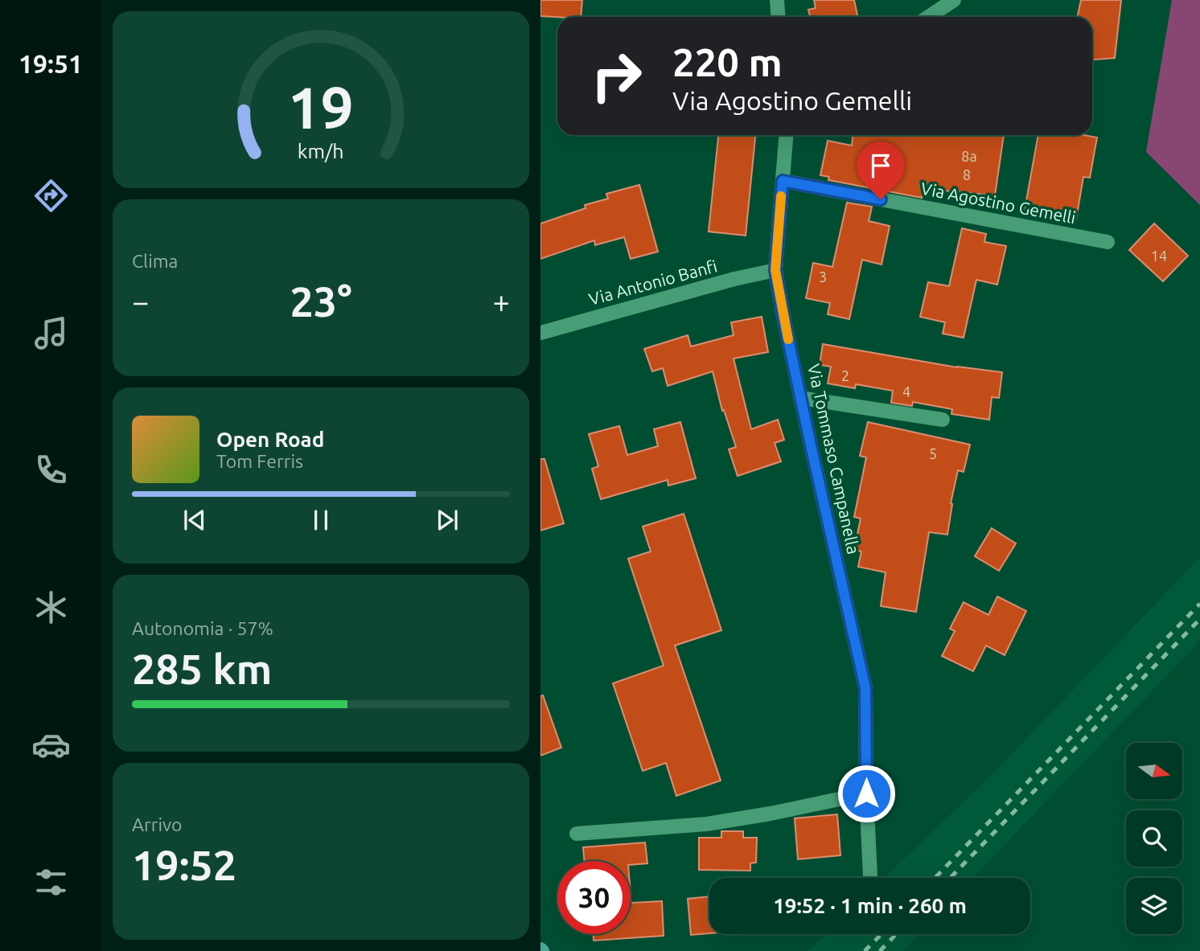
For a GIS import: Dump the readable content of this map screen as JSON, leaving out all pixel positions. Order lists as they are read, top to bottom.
{
  "streets": {
    "street": ["Via Agostino Gemelli", "Via Antonio Banfi", "Via Tommaso Campanella"]
  },
  "crossings": [
    ["Via Agostino Gemelli", "Via Tommaso Campanella"],
    ["Via Antonio Banfi", "Via Tommaso Campanella"]
  ],
  "house_numbers": [
    "8a",
    "8",
    "14",
    "3",
    "2",
    "4",
    "5"
  ],
  "north": "right",
  "page": {
    "tabs": "19:51",
    "turn": ["220 m", "Via Agostino Gemelli"],
    "tile": [
      "Clima",
      ["Autonomia · 57%", "285 km"],
      ["Arrivo", "19:52"]
    ],
    "heat": ["−", "23°", "+"],
    "song": ["Open Road", "Tom Ferris"],
    "limit": "30",
    "trip": "19:52 · 1 min · 260 m",
    "gauge": ["19", "km/h"]
  }
}
